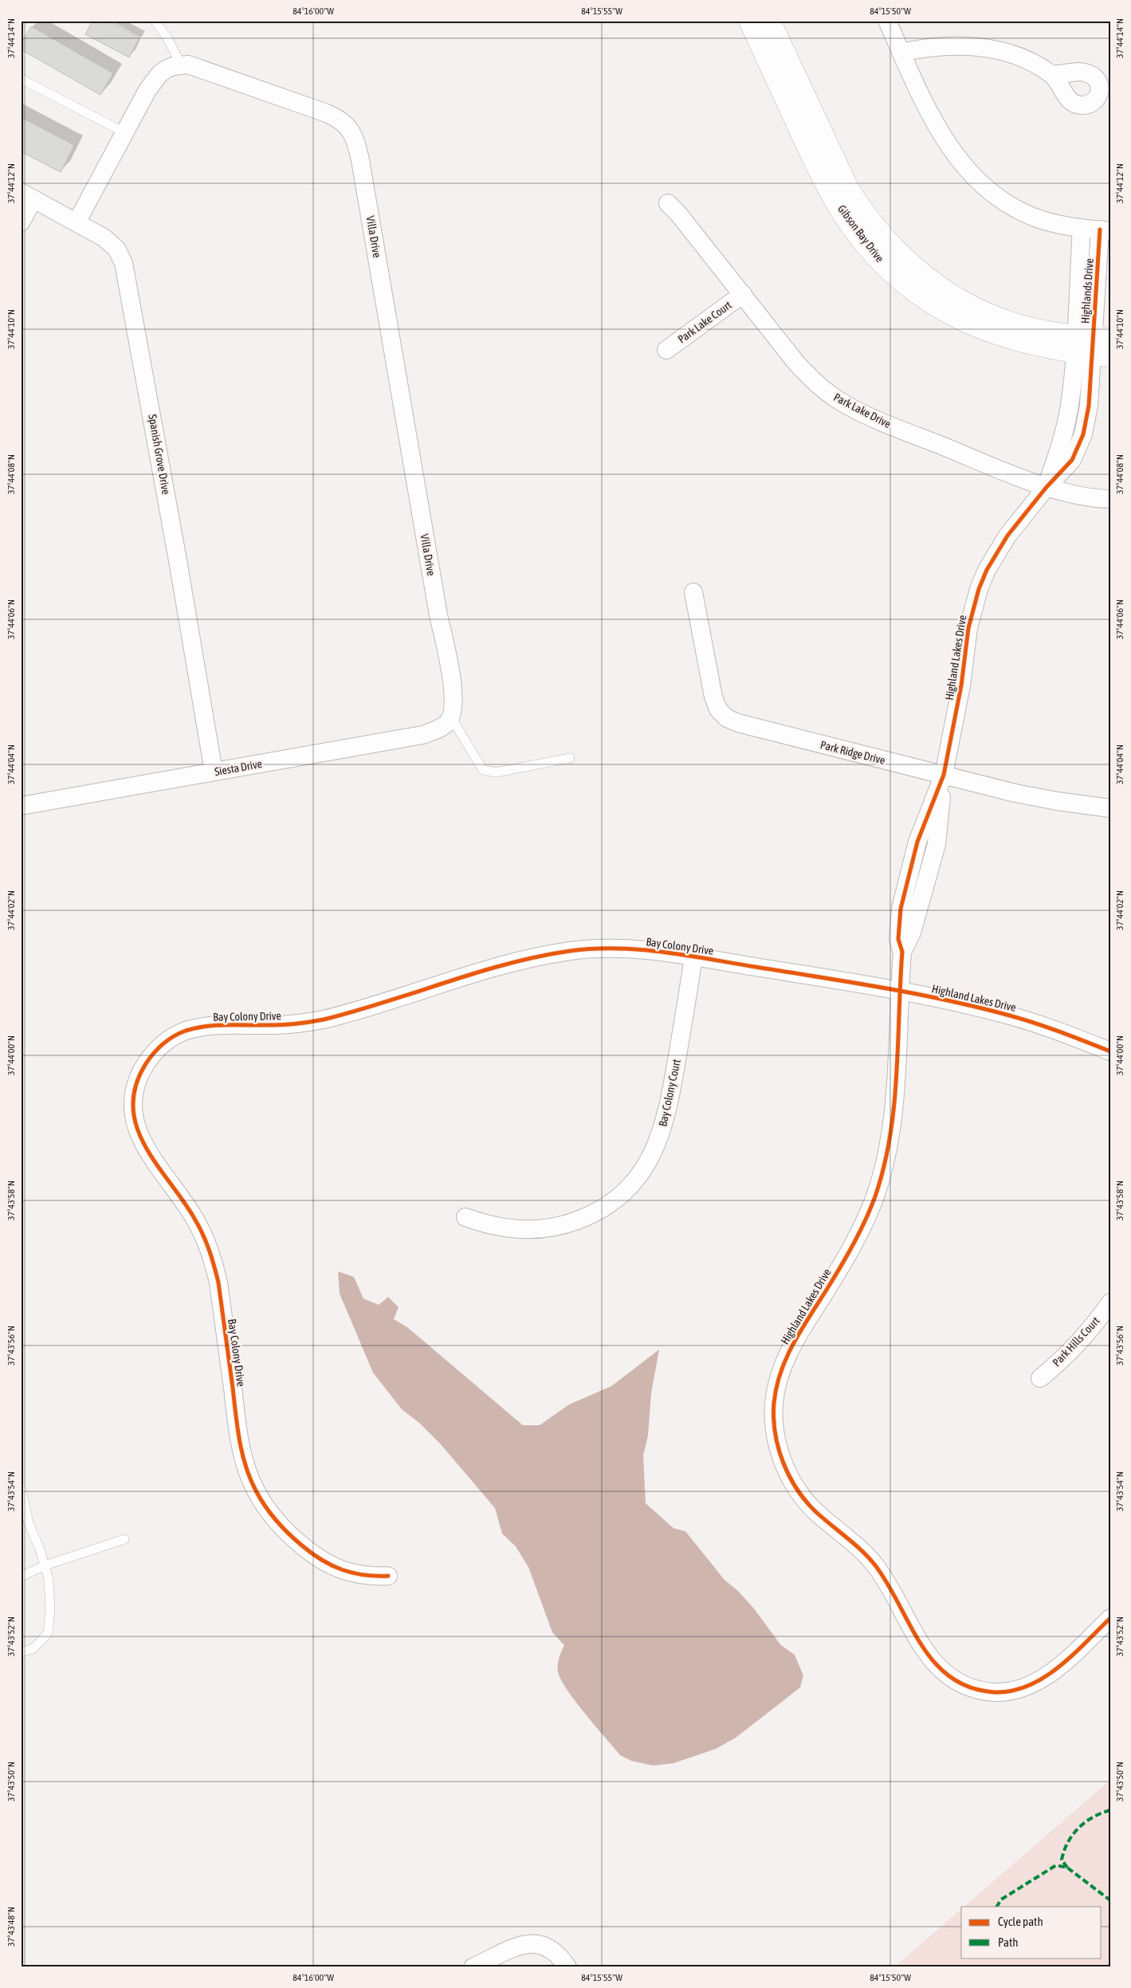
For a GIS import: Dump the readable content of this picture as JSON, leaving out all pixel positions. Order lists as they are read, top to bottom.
{
  "streets": {
    "street": [
      "Gibson Bay Drive",
      "Villa Drive",
      "Highlands Drive",
      "Park Lake Court",
      "Park Lake Drive",
      "Spanish Grove Drive",
      "Highland Lakes Drive",
      "Park Ridge Drive",
      "Siesta Drive",
      "Bay Colony Drive",
      "Bay Colony Court",
      "Park Hills Court"
    ]
  },
  "crossings": [
    ["Gibson Bay Drive", "Highlands Drive"],
    ["Gibson Bay Drive", "Highland Lakes Drive"],
    ["Villa Drive", "Siesta Drive"],
    ["Highlands Drive", "Highland Lakes Drive"],
    ["Park Lake Court", "Park Lake Drive"],
    ["Park Lake Drive", "Highland Lakes Drive"],
    ["Spanish Grove Drive", "Siesta Drive"],
    ["Highland Lakes Drive", "Park Ridge Drive"],
    ["Highland Lakes Drive", "Bay Colony Drive"],
    ["Bay Colony Drive", "Bay Colony Court"]
  ],
  "legend": ["Cycle path", "Path"],
  "coordinates": [
    "84°16'00\"W",
    "84°15'55\"W",
    "84°15'50\"W",
    "37°44'14\"N",
    "37°44'12\"N",
    "37°44'10\"N",
    "37°44'08\"N",
    "37°44'06\"N",
    "37°44'04\"N",
    "37°44'02\"N",
    "37°44'00\"N",
    "37°43'58\"N",
    "37°43'56\"N",
    "37°43'54\"N",
    "37°43'52\"N",
    "37°43'50\"N",
    "37°43'48\"N"
  ]
}
